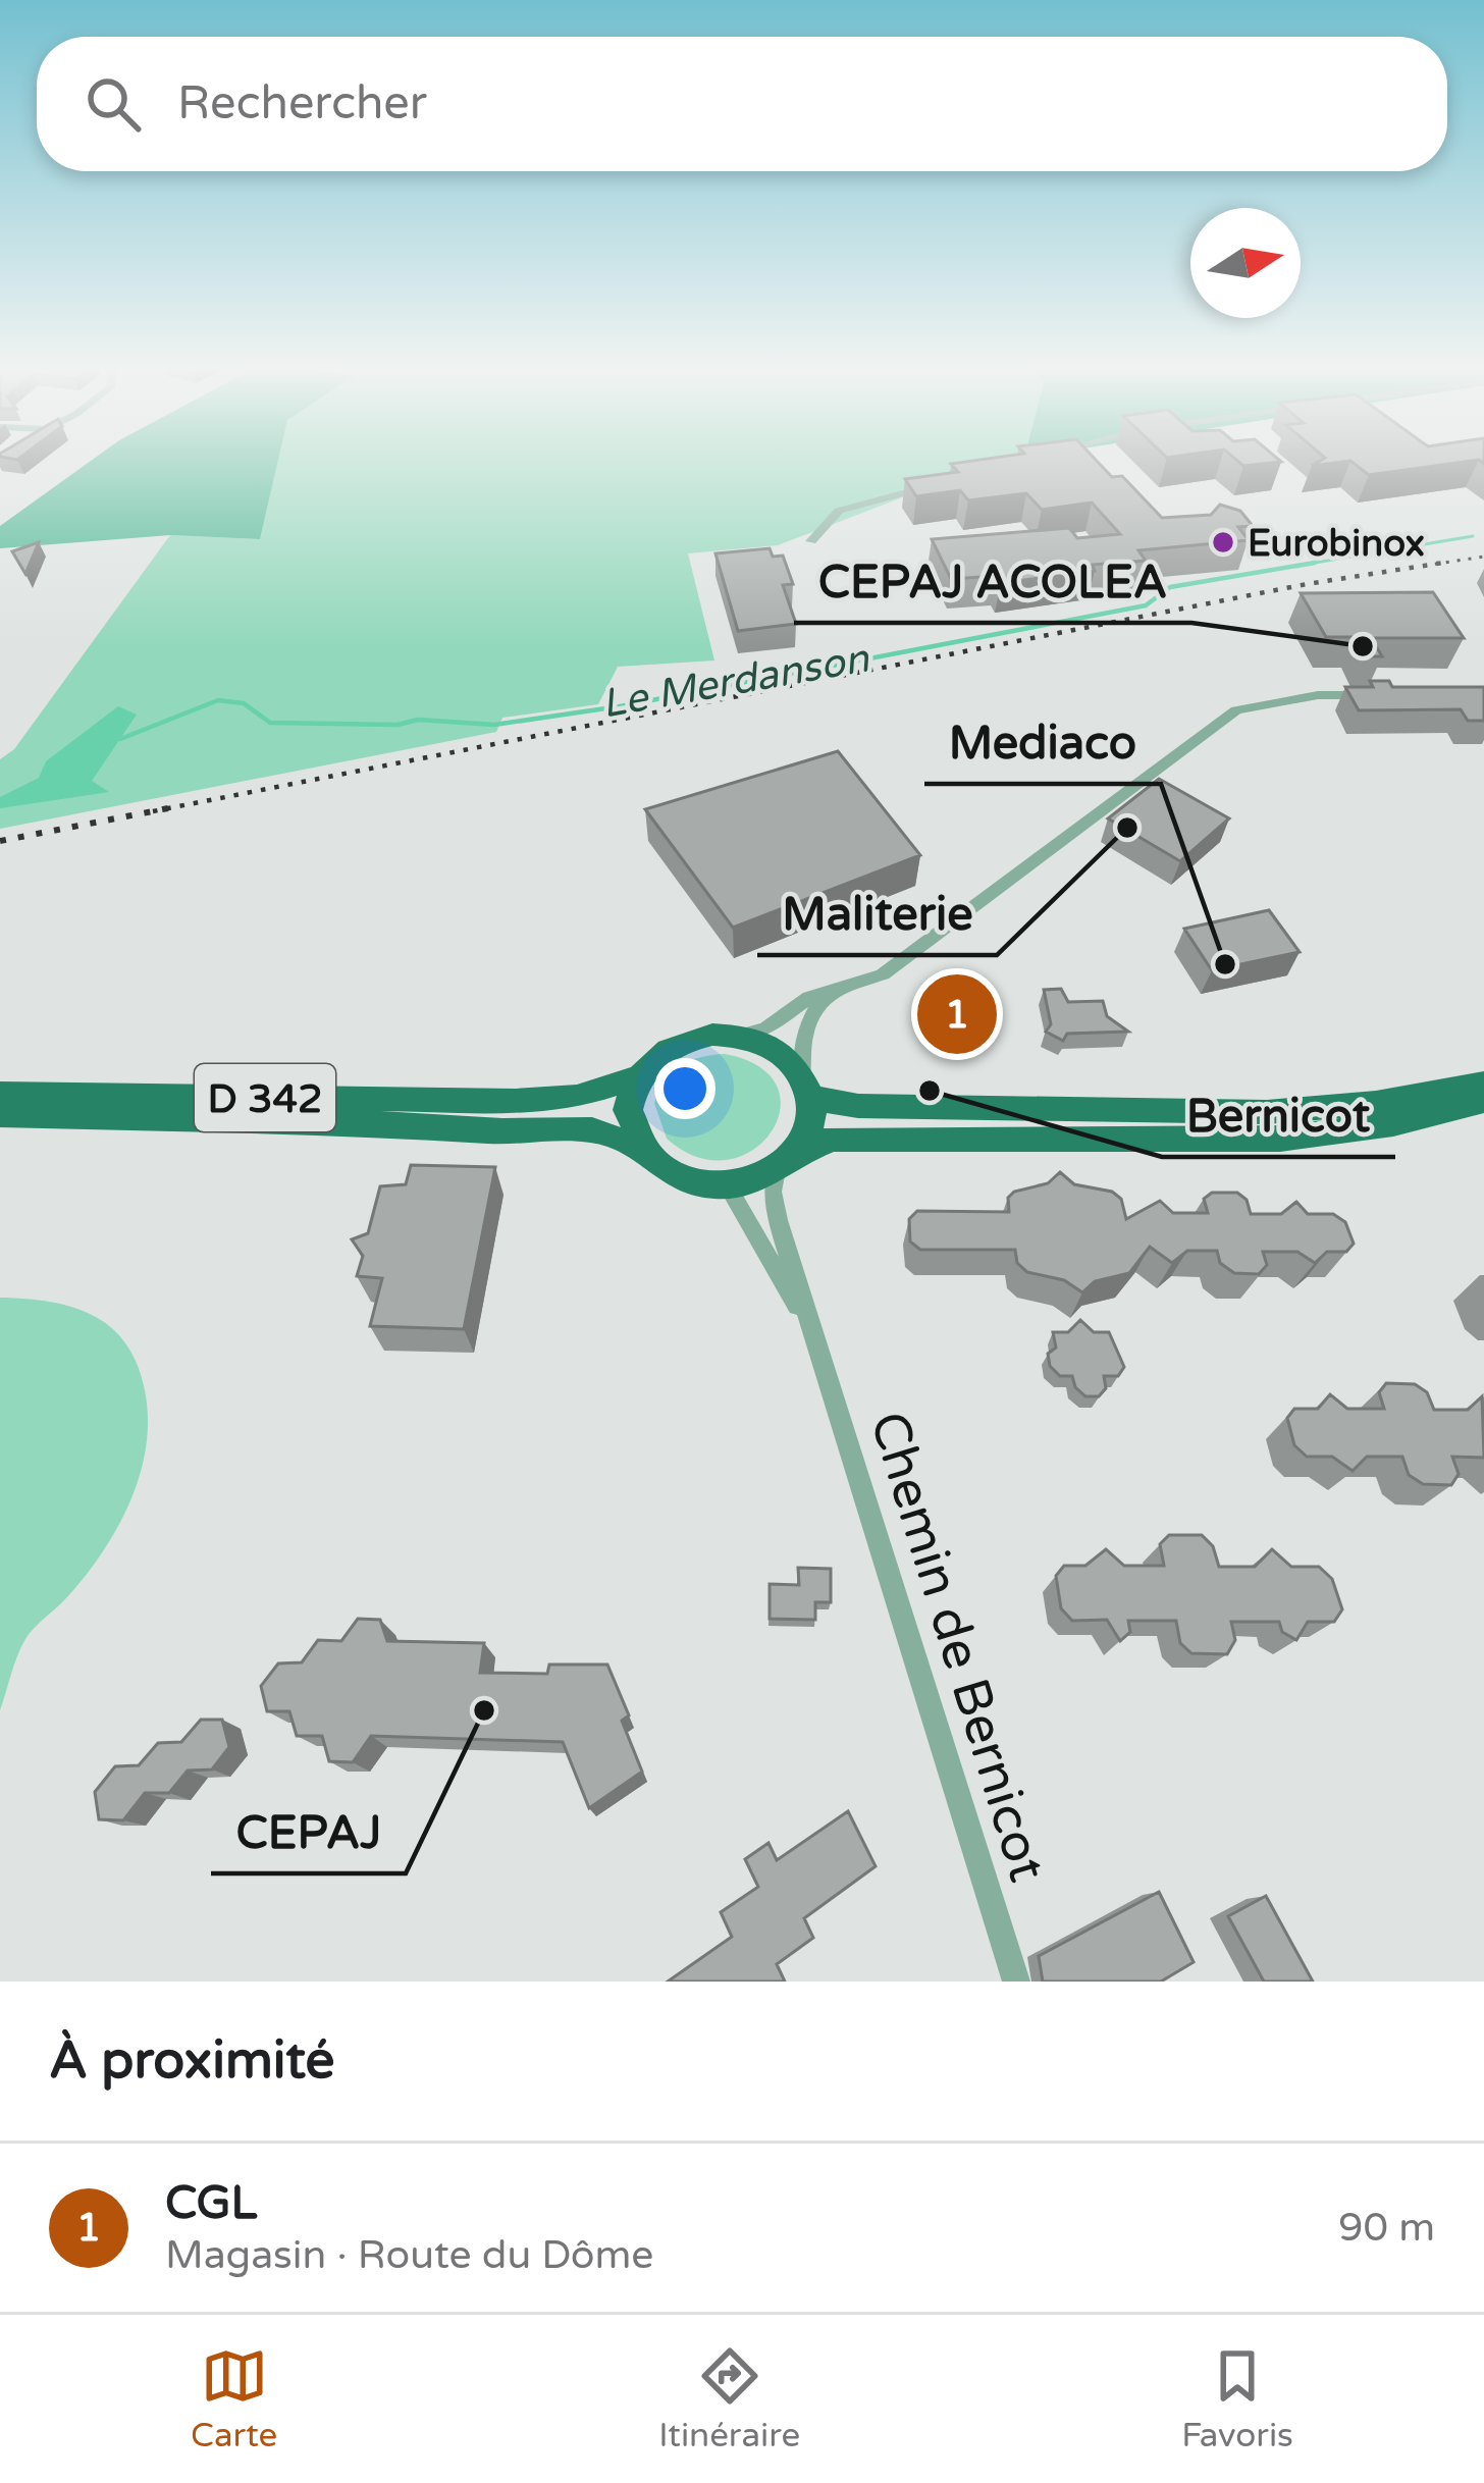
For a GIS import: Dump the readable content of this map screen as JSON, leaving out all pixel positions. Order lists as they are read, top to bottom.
{
  "streets": {
    "main road": ["D 342"],
    "street": ["Chemin de Bernicot"]
  },
  "crossings": [
    ["D 342", "Chemin de Bernicot"]
  ],
  "water": ["Le Merdanson"],
  "places": [
    "Eurobinox",
    "CEPAJ ACOLEA",
    "Maliterie",
    "Mediaco",
    "Bernicot",
    "CEPAJ"
  ],
  "north": "right",
  "page": {
    "search": "Rechercher",
    "pins": "1",
    "heading": "À proximité",
    "list": [
      {
        "mark": "1",
        "name": "CGL",
        "note": "Magasin · Route du Dôme",
        "value": "90 m"
      }
    ],
    "nav": ["Carte", "Itinéraire", "Favoris"]
  }
}
